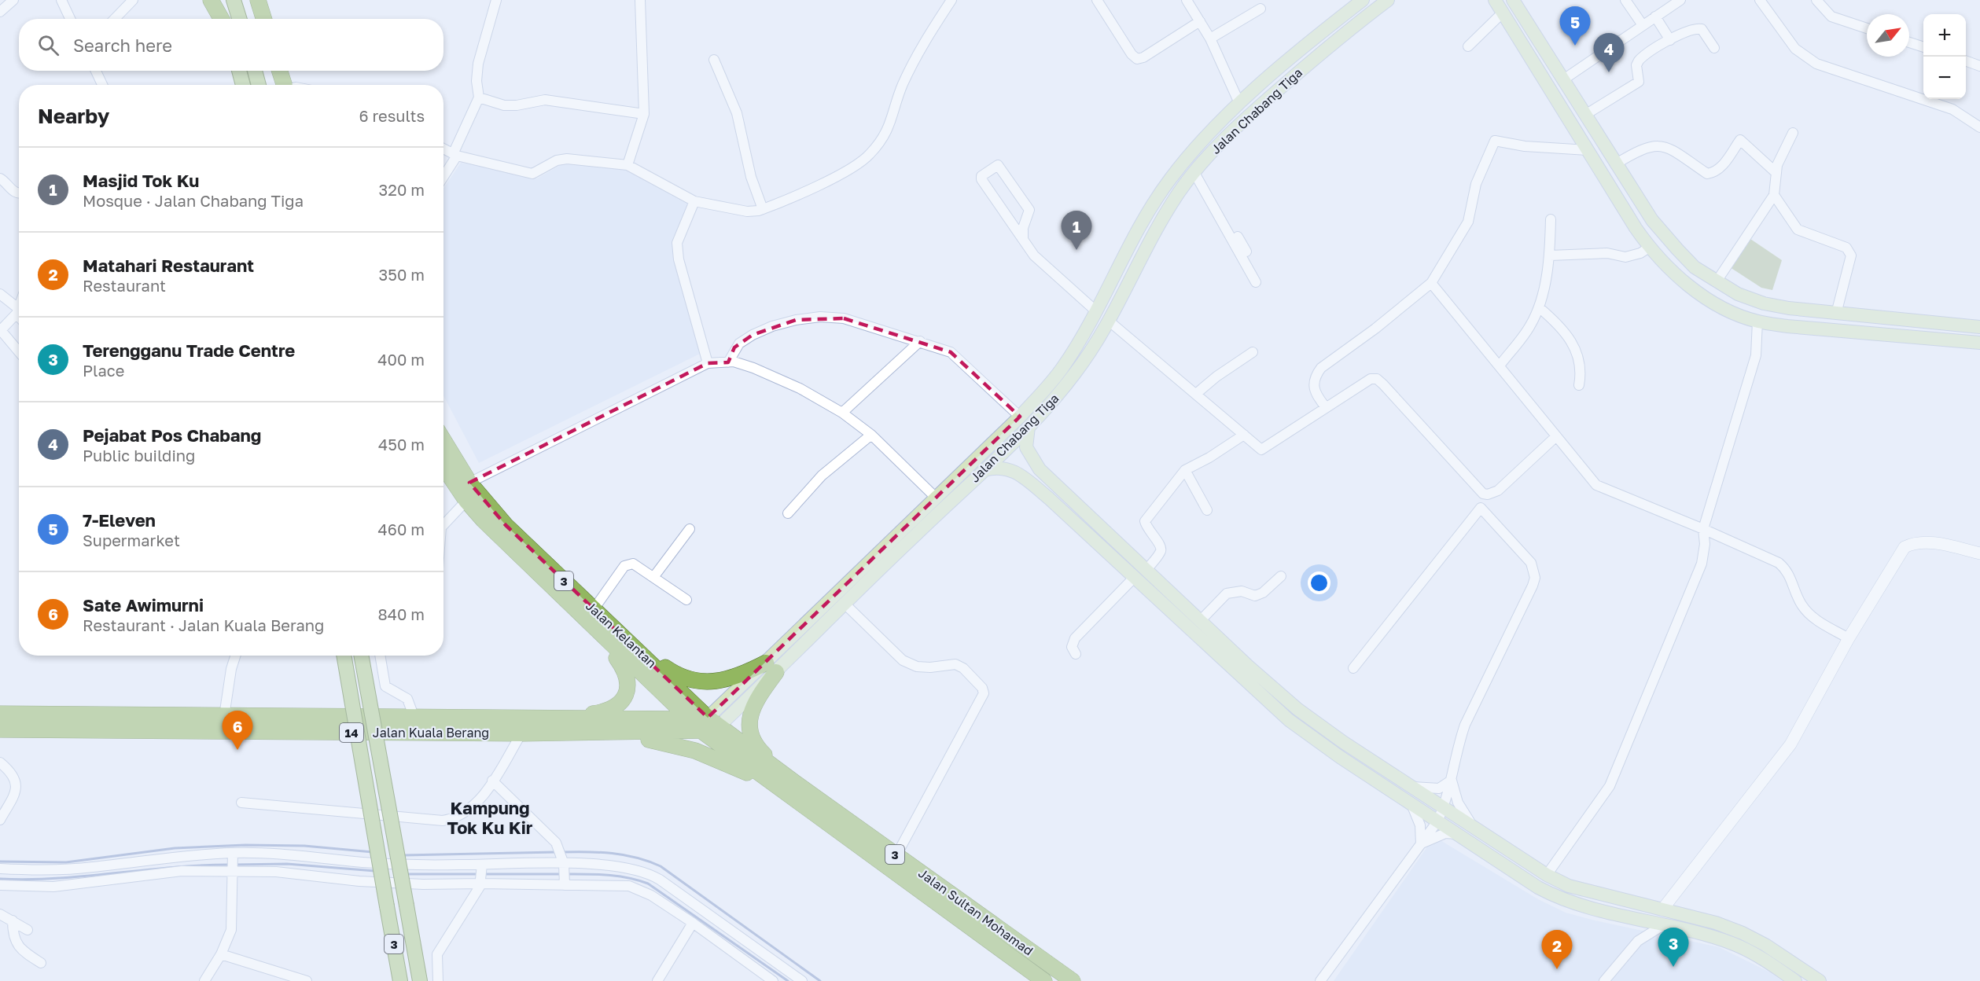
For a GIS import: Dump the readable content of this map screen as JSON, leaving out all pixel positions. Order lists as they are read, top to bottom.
{
  "streets": {
    "highway": [
      "3",
      "Jalan Kelantan",
      "14",
      "Jalan Kuala Berang",
      "Jalan Sultan Mohamad"
    ],
    "main road": ["Jalan Chabang Tiga"]
  },
  "crossings": [
    ["Jalan Chabang Tiga", "Jalan Kelantan"],
    ["Jalan Chabang Tiga", "Jalan Kuala Berang"],
    ["Jalan Chabang Tiga", "Jalan Sultan Mohamad"],
    ["Jalan Kelantan", "Jalan Kuala Berang"],
    ["Jalan Kelantan", "Jalan Sultan Mohamad"],
    ["Jalan Kuala Berang", "Jalan Sultan Mohamad"]
  ],
  "districts": ["Kampung Tok Ku Kir"],
  "north": "top right",
  "page": {
    "pins": [
      "5",
      "4",
      "1",
      "6",
      "3",
      "2"
    ],
    "map_buttons": ["+", "−"],
    "search": "Search here",
    "heading": ["Nearby", "6 results"],
    "list": [
      {
        "mark": "1",
        "name": "Masjid Tok Ku",
        "note": "Mosque · Jalan Chabang Tiga",
        "value": "320 m"
      },
      {
        "mark": "2",
        "name": "Matahari Restaurant",
        "note": "Restaurant",
        "value": "350 m"
      },
      {
        "mark": "3",
        "name": "Terengganu Trade Centre",
        "note": "Place",
        "value": "400 m"
      },
      {
        "mark": "4",
        "name": "Pejabat Pos Chabang",
        "note": "Public building",
        "value": "450 m"
      },
      {
        "mark": "5",
        "name": "7-Eleven",
        "note": "Supermarket",
        "value": "460 m"
      },
      {
        "mark": "6",
        "name": "Sate Awimurni",
        "note": "Restaurant · Jalan Kuala Berang",
        "value": "840 m"
      }
    ]
  }
}
